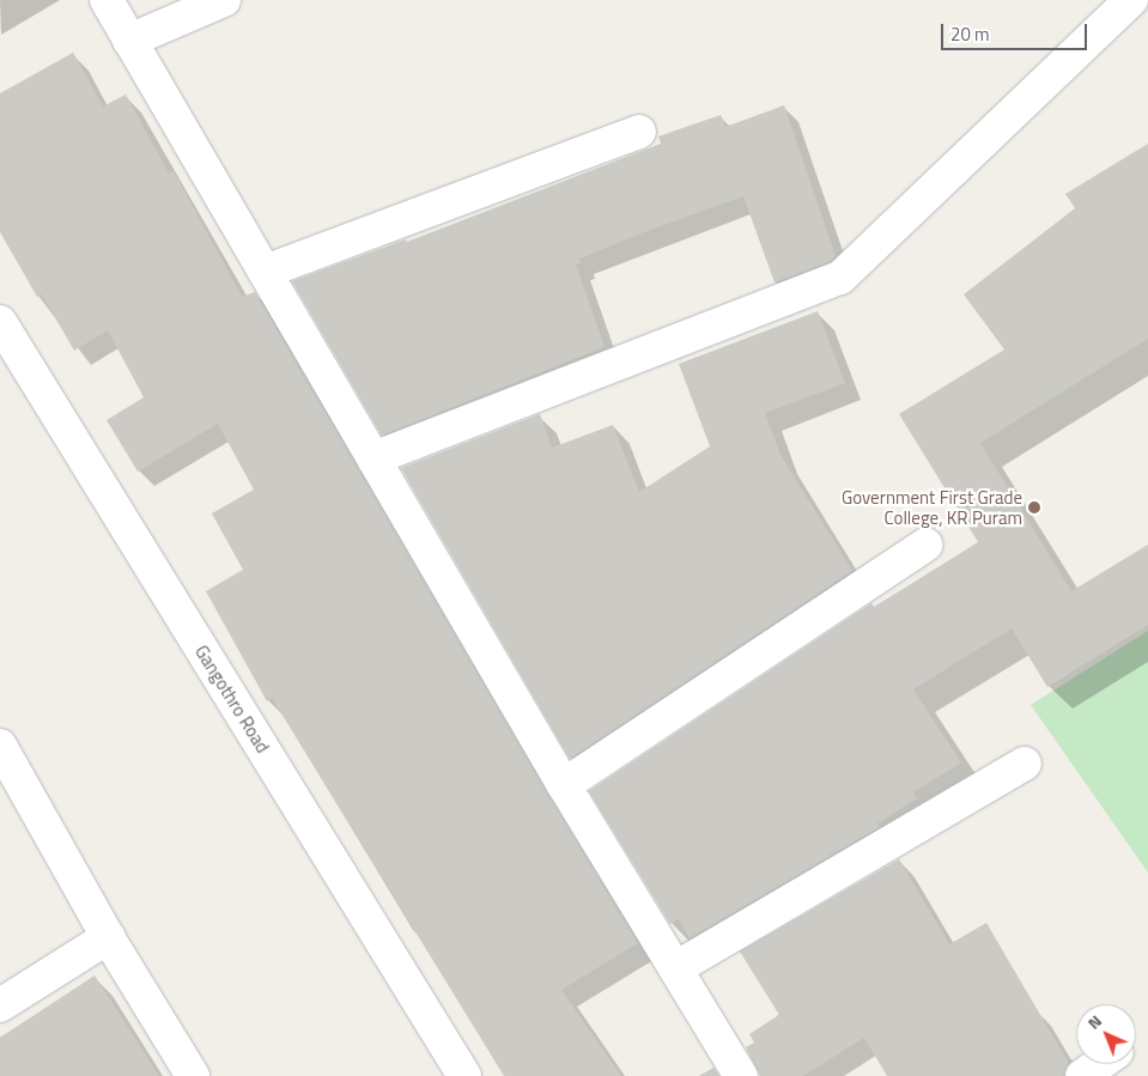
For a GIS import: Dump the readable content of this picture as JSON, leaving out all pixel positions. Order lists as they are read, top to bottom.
{
  "streets": {
    "street": ["Gangothro Road"]
  },
  "places": ["Government First Grade College, KR Puram"],
  "scale_bar": "20 m",
  "north": "top left"
}
